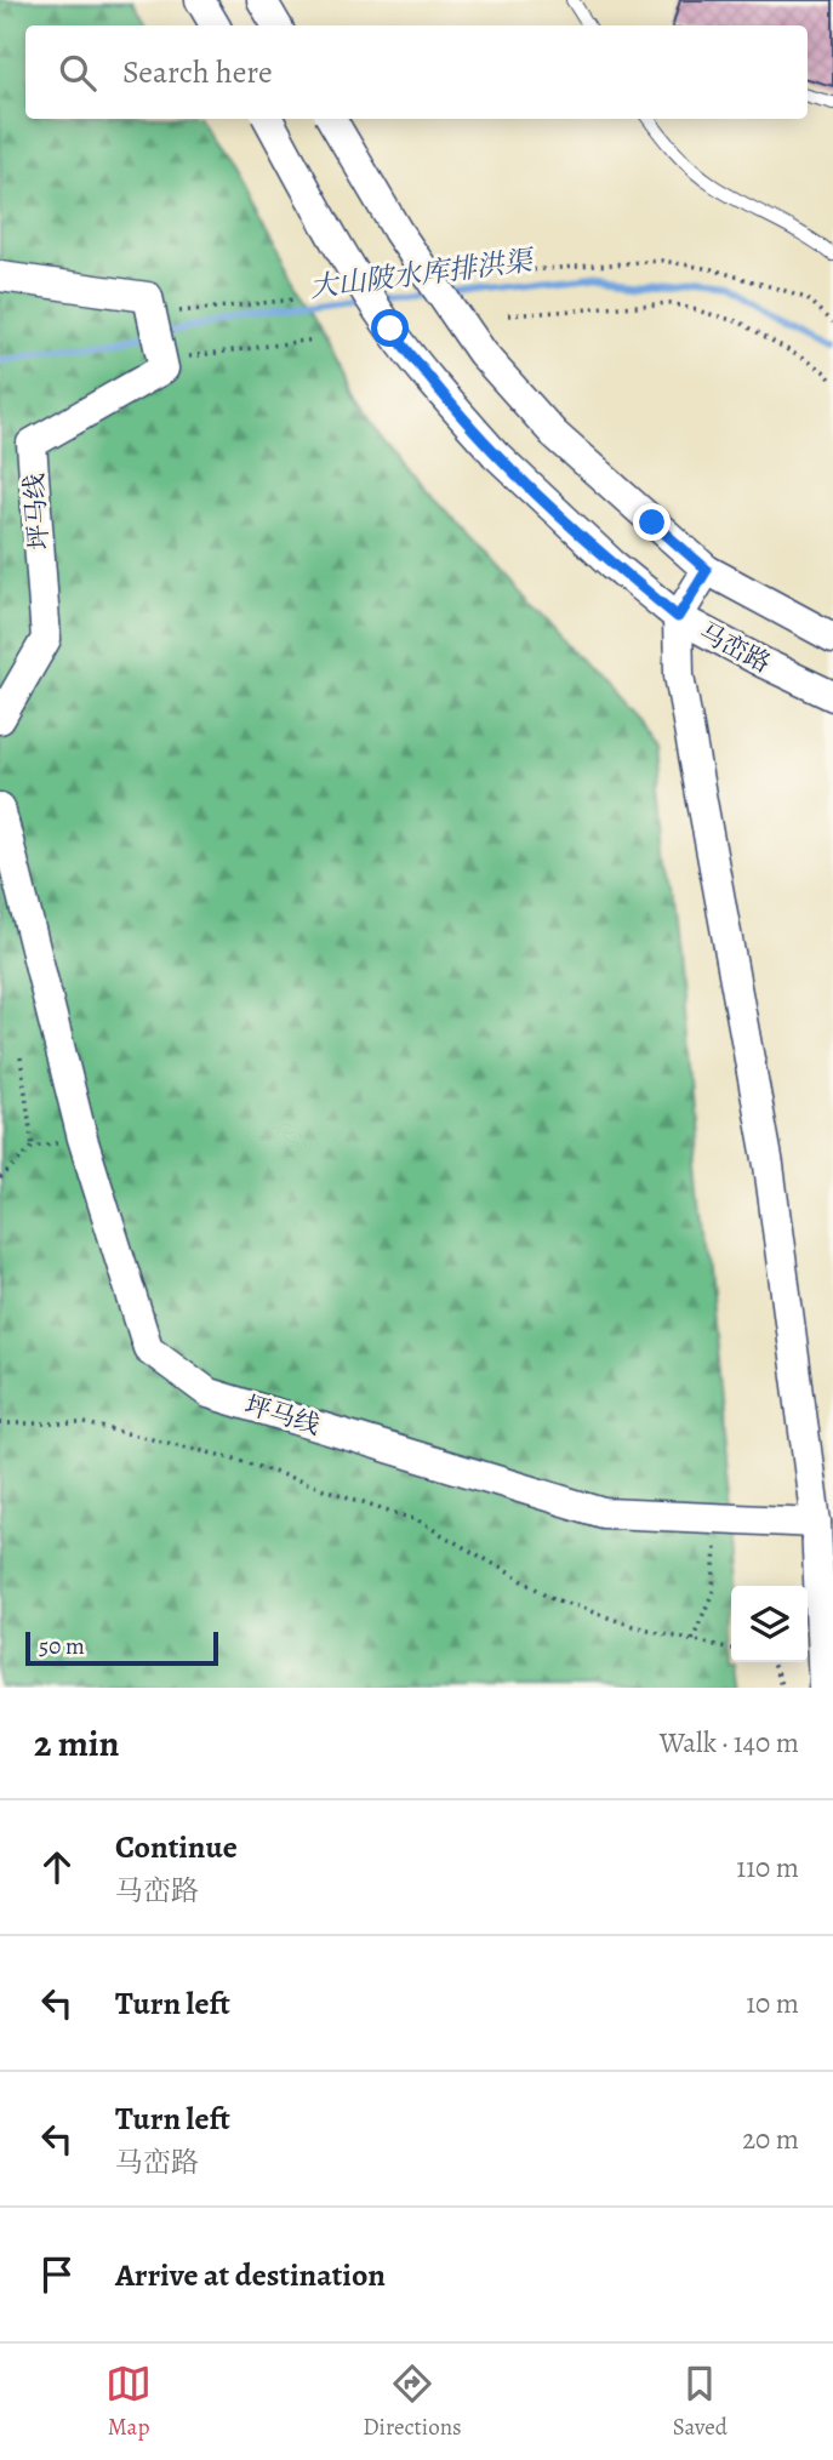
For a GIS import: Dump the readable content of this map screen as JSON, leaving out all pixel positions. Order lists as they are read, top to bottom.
{
  "streets": {
    "street": ["坪马线", "马峦路"]
  },
  "water": ["大山陂水库排洪渠"],
  "scale_bar": "50 m",
  "page": {
    "search": "Search here",
    "scale": "50 m",
    "heading": ["2 min", "Walk · 140 m"],
    "list": [
      ["Continue", "马峦路", "110 m"],
      ["Turn left", "10 m"],
      ["Turn left", "马峦路", "20 m"],
      "Arrive at destination"
    ],
    "nav": ["Map", "Directions", "Saved"]
  }
}
